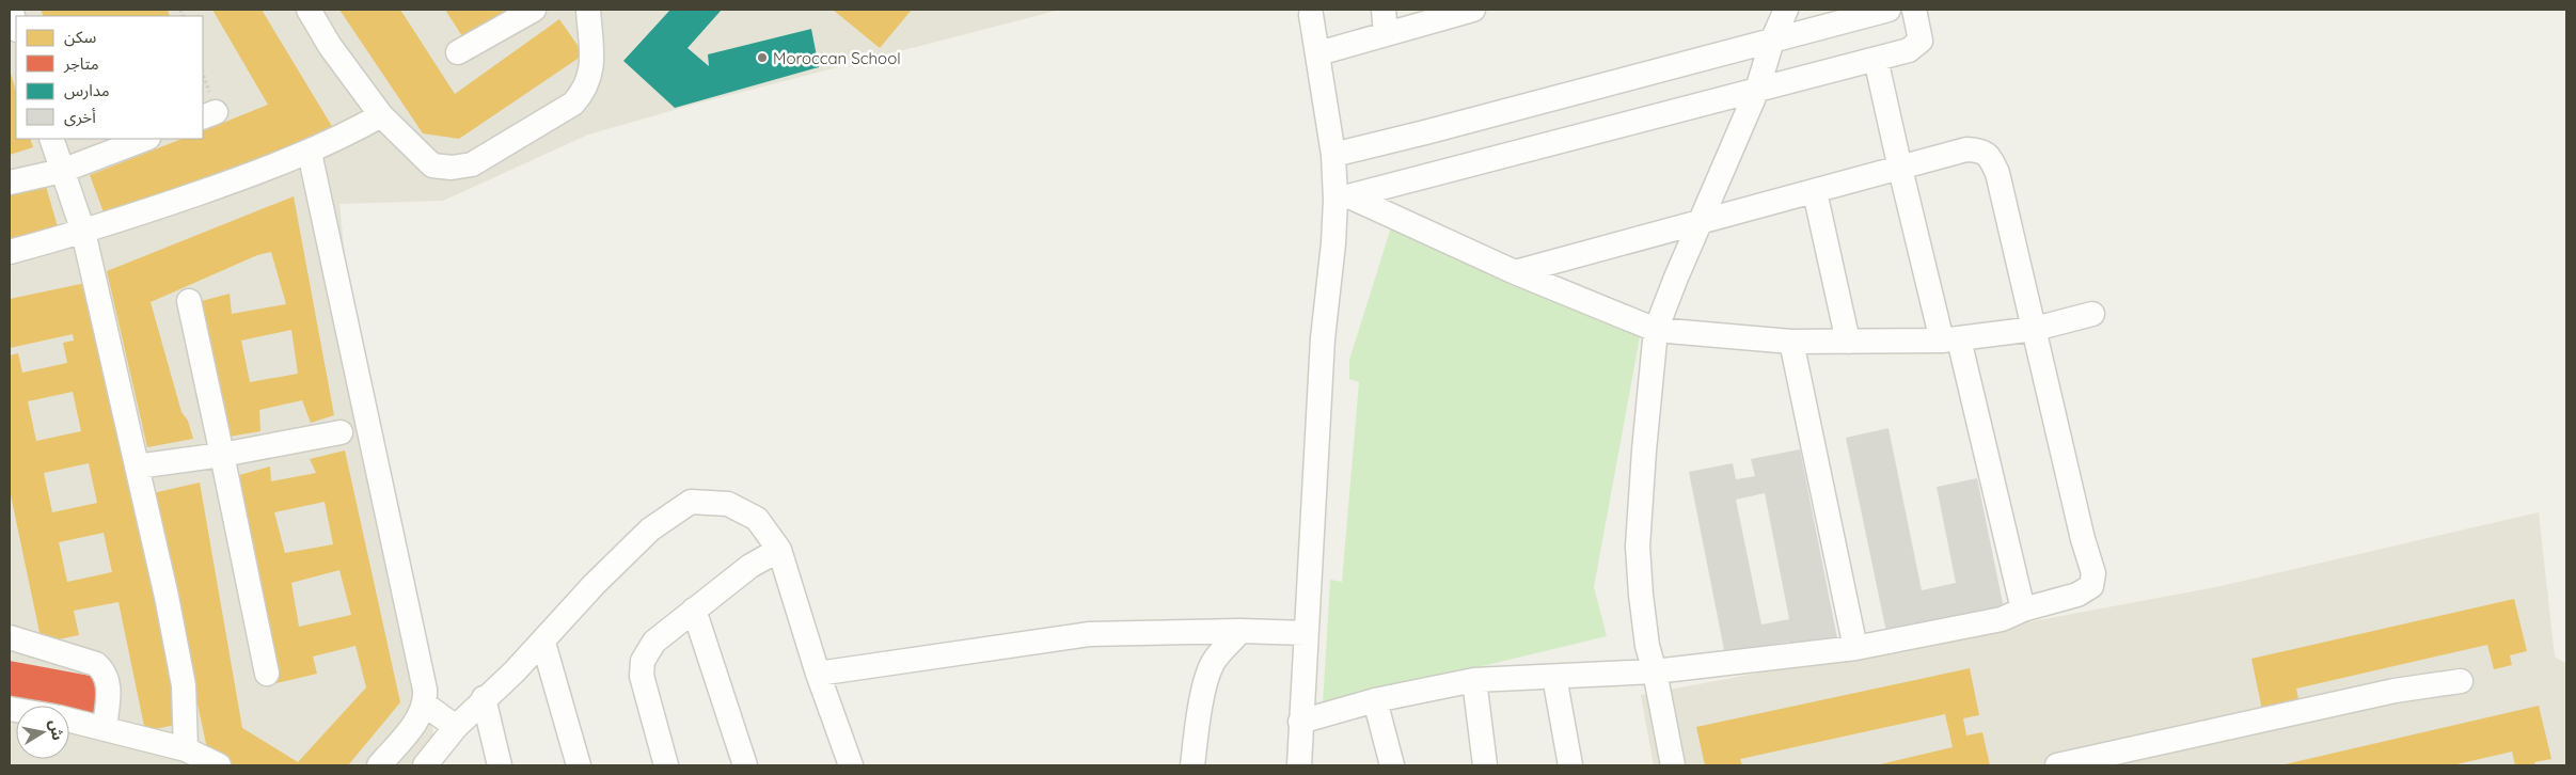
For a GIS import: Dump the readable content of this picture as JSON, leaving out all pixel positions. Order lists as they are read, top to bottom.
{
  "places": ["Moroccan School"],
  "legend": [
    "سكن",
    "متاجر",
    "مدارس",
    "أخرى"
  ],
  "north": "right"
}
